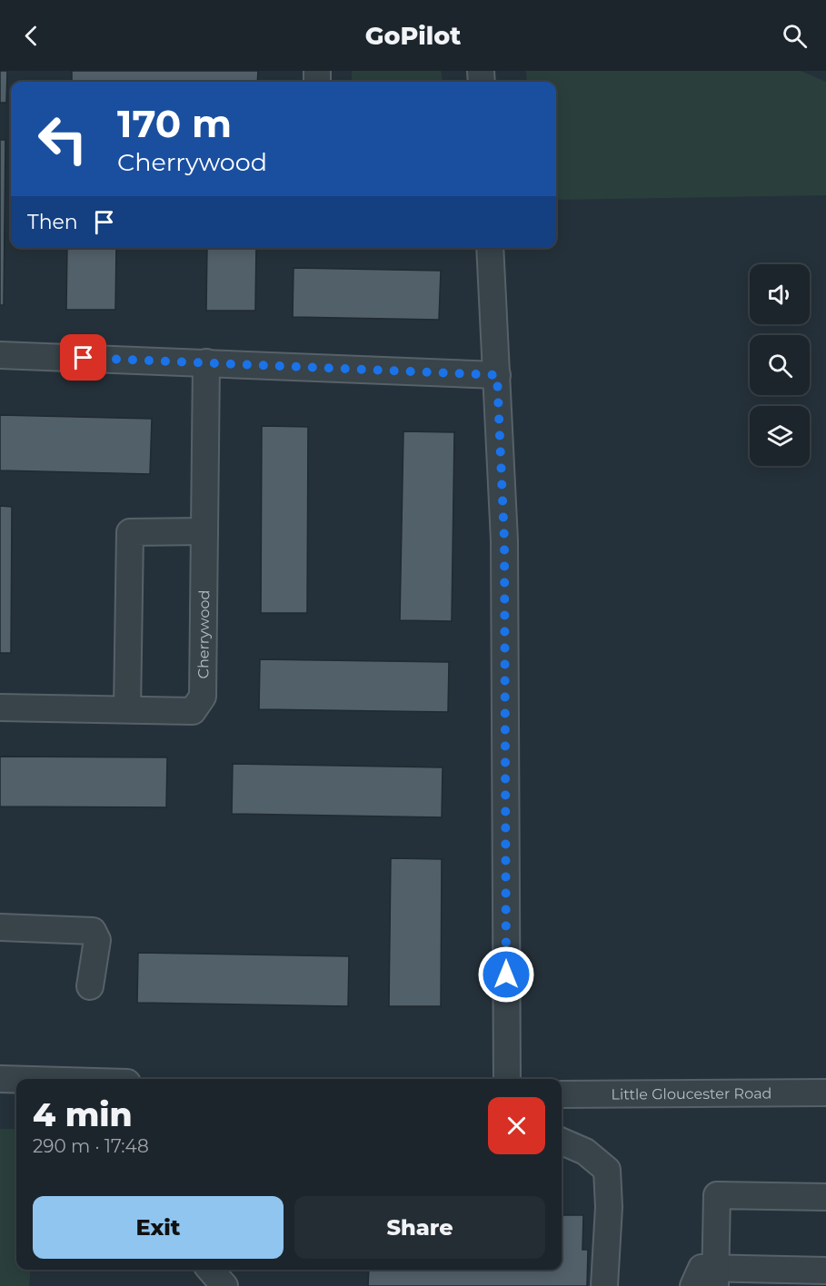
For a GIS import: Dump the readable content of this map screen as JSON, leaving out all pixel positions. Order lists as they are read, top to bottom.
{
  "streets": {
    "street": ["Cherrywood", "Little Gloucester Road"]
  },
  "page": {
    "header": "GoPilot",
    "turn": ["170 m", "Cherrywood"],
    "then": "Then",
    "heading": ["4 min", "290 m · 17:48"],
    "buttons": ["Exit", "Share"]
  }
}
